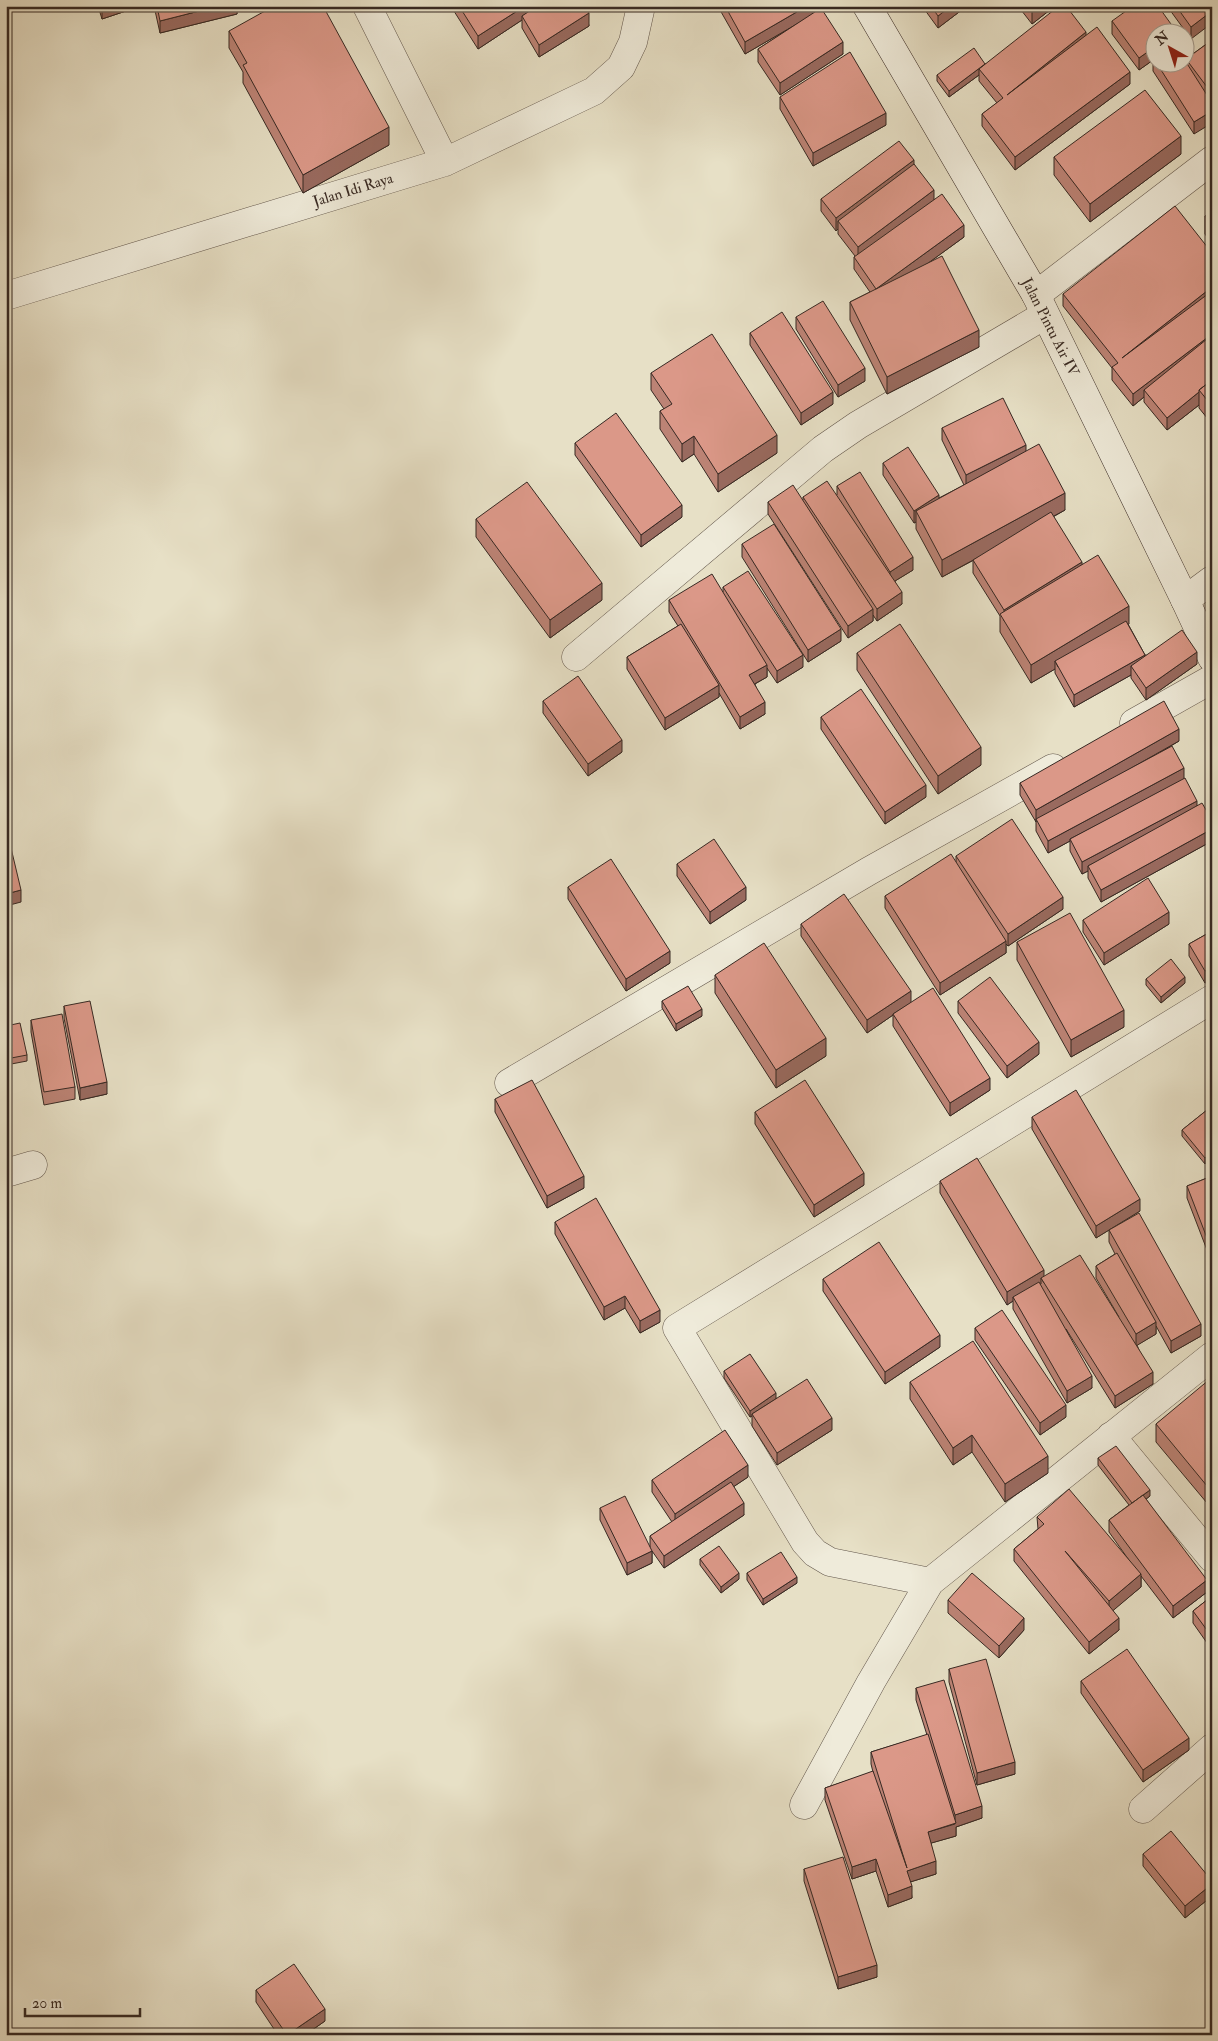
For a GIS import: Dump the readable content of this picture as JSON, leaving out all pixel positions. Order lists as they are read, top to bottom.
{
  "streets": {
    "street": ["Jalan Idi Raya", "Jalan Pintu Air IV"]
  },
  "scale_bar": "20 m",
  "north": "top left"
}
